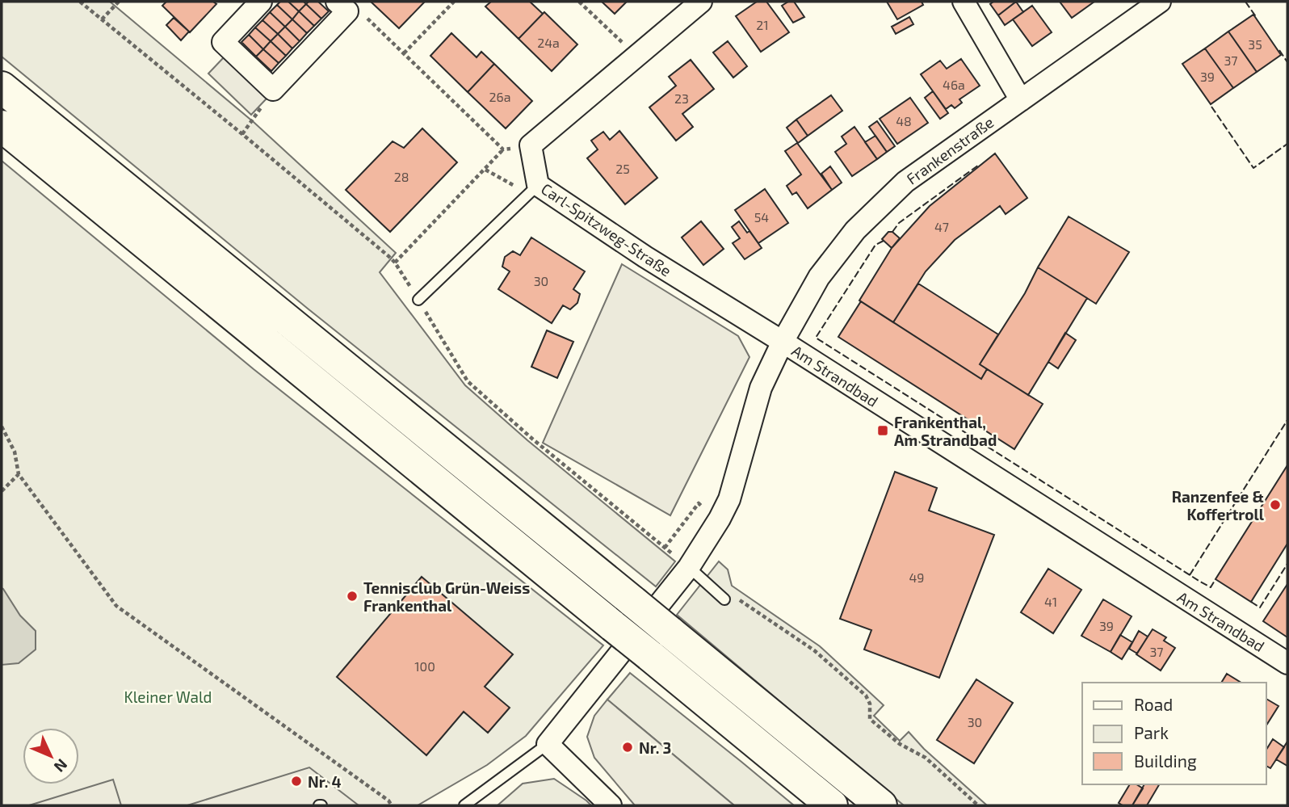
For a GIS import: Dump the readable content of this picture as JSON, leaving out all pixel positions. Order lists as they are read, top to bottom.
{
  "streets": {
    "street": ["Frankenstraße", "Carl-Spitzweg-Straße", "Am Strandbad"]
  },
  "crossings": [
    ["Frankenstraße", "Carl-Spitzweg-Straße"],
    ["Frankenstraße", "Am Strandbad"],
    ["Carl-Spitzweg-Straße", "Am Strandbad"]
  ],
  "parks": ["Kleiner Wald"],
  "places": {
    "transit": ["Frankenthal, Am Strandbad"],
    "other": [
      "Ranzenfee & Koffertroll",
      "Tennisclub Grün-Weiss Frankenthal",
      "Nr. 3",
      "Nr. 4"
    ]
  },
  "house_numbers": [
    "21",
    "24a",
    "35",
    "37",
    "39",
    "46a",
    "26a",
    "23",
    "48",
    "25",
    "28",
    "54",
    "47",
    "30",
    "49",
    "41",
    "39",
    "37",
    "100",
    "30"
  ],
  "legend": ["Road", "Park", "Building"],
  "north": "bottom right"
}
